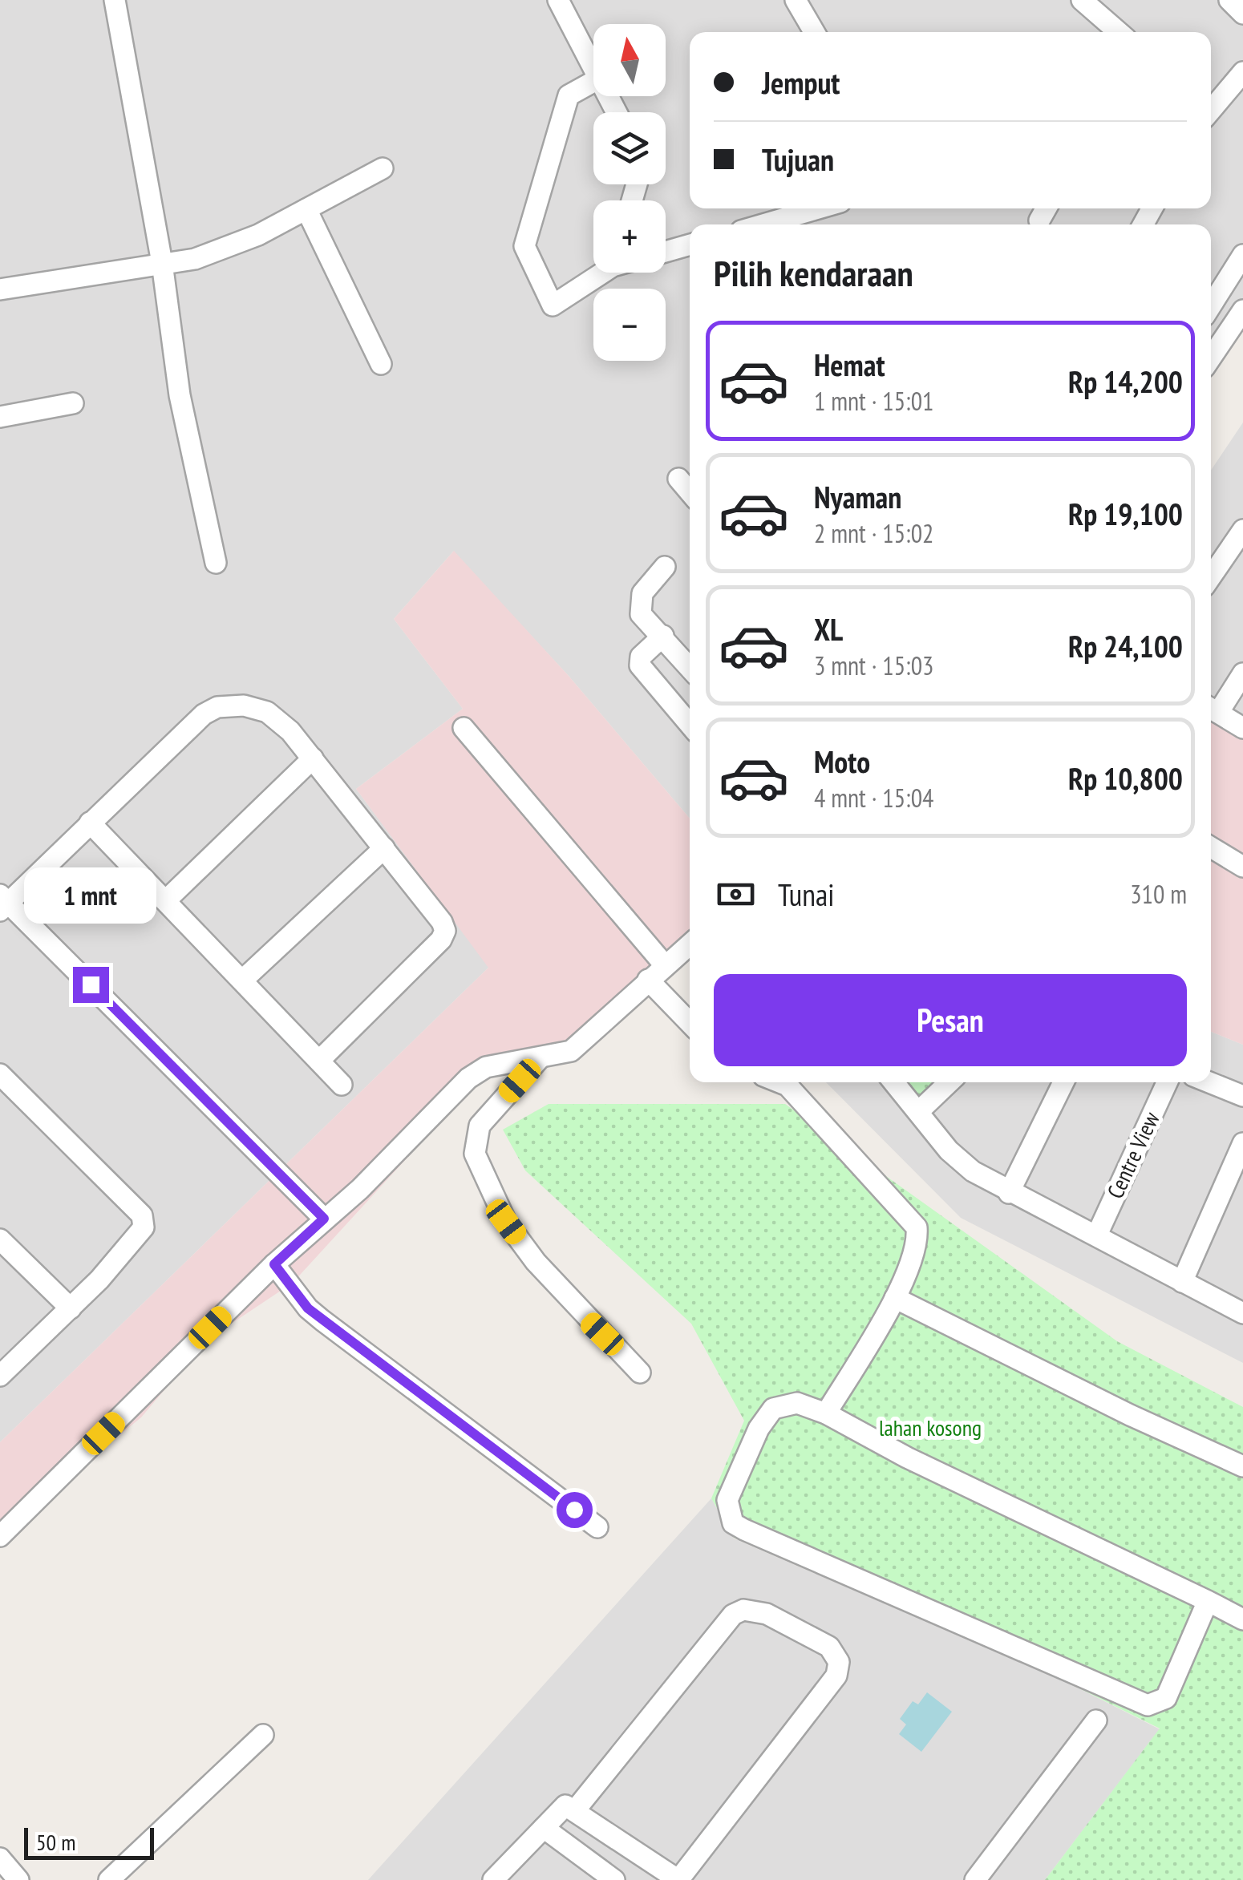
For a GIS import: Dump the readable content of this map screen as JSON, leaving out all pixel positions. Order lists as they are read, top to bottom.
{
  "streets": {
    "street": ["Centre View"]
  },
  "parks": ["lahan kosong"],
  "scale_bar": "50 m",
  "north": "top",
  "page": {
    "map_buttons": ["+", "−"],
    "banner": ["Jemput", "Tujuan"],
    "heading": "Pilih kendaraan",
    "list": [
      {
        "name": "Hemat",
        "note": "1 mnt · 15:01",
        "value": "Rp 14,200"
      },
      {
        "name": "Nyaman",
        "note": "2 mnt · 15:02",
        "value": "Rp 19,100"
      },
      {
        "name": "XL",
        "note": "3 mnt · 15:03",
        "value": "Rp 24,100"
      },
      {
        "name": "Moto",
        "note": "4 mnt · 15:04",
        "value": "Rp 10,800"
      }
    ],
    "pay": ["Tunai", "310 m"],
    "bubble": "1 mnt",
    "buttons": "Pesan",
    "scale": "50 m"
  }
}
